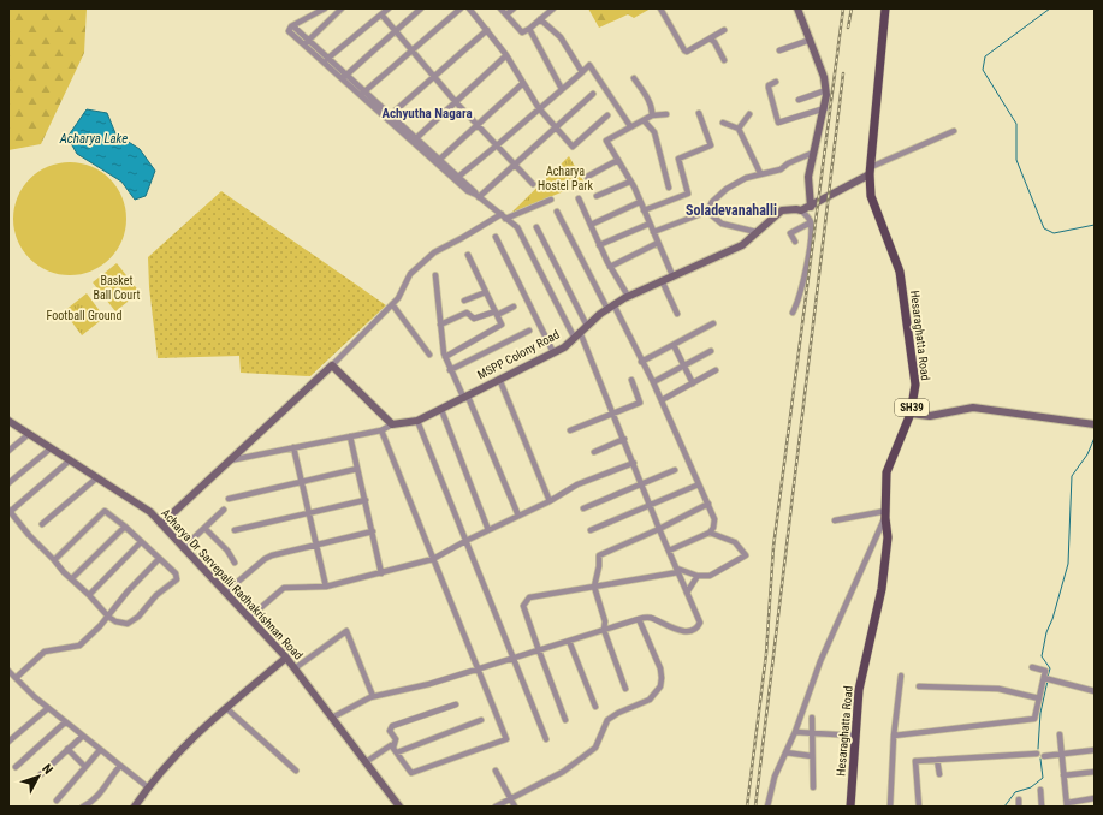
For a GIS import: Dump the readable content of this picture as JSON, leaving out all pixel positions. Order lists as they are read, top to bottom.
{
  "streets": {
    "main road": ["Hesaraghatta Road", "SH39"],
    "street": ["MSPP Colony Road", "Acharya Dr Sarvepalli Radhakrishnan Road"]
  },
  "crossings": [
    ["Hesaraghatta Road", "MSPP Colony Road"]
  ],
  "districts": ["Achyutha Nagara", "Soladevanahalli"],
  "water": ["Acharya Lake"],
  "parks": ["Acharya Hostel Park", "Basket Ball Court", "Football Ground"],
  "north": "top right"
}
